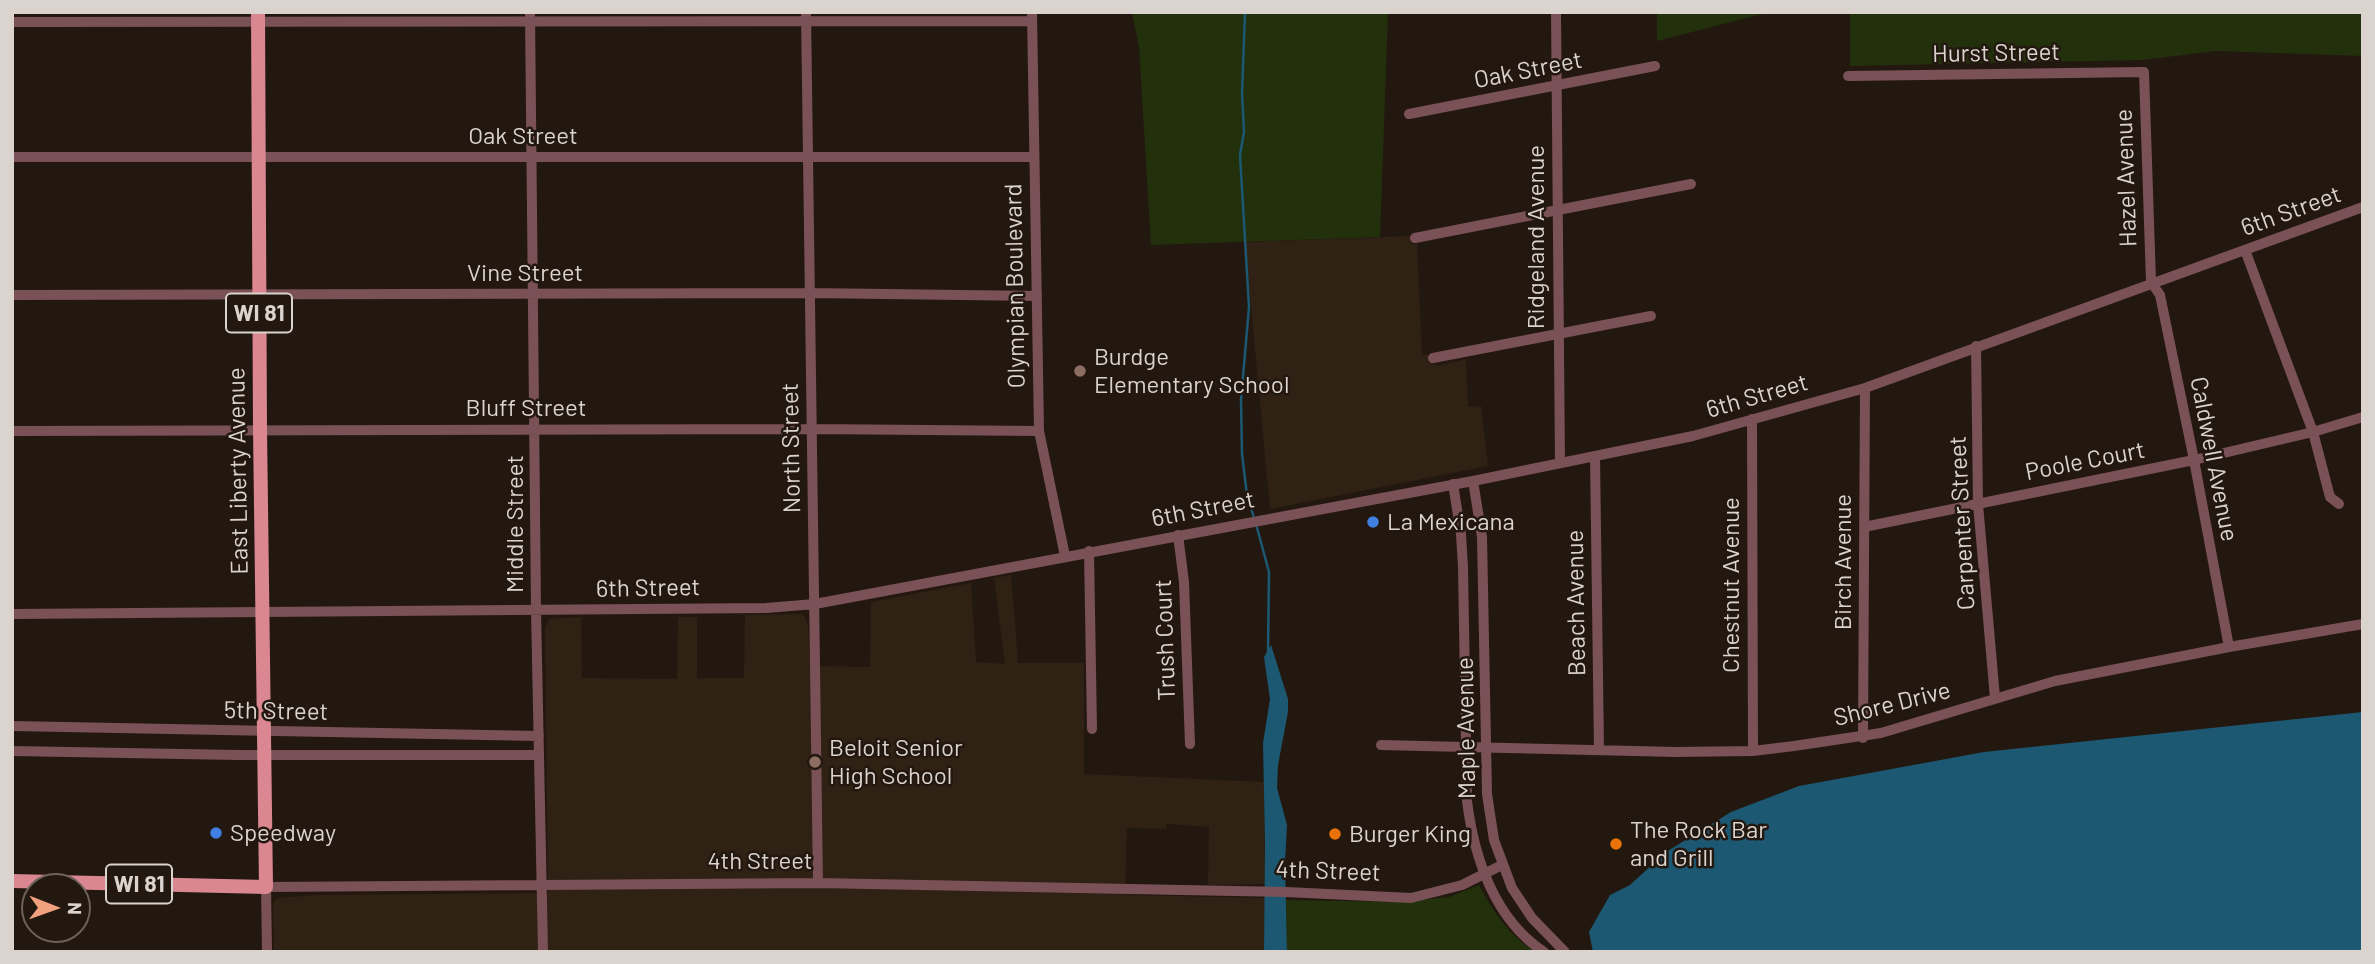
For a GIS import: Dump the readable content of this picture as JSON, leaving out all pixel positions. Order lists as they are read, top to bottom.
{
  "streets": {
    "main road": ["WI 81", "East Liberty Avenue", "4th Street"],
    "street": [
      "Hurst Street",
      "Oak Street",
      "Hazel Avenue",
      "6th Street",
      "Ridgeland Avenue",
      "Vine Street",
      "Olympian Boulevard",
      "Bluff Street",
      "North Street",
      "Caldwell Avenue",
      "Poole Court",
      "Carpenter Street",
      "Middle Street",
      "Birch Avenue",
      "Chestnut Avenue",
      "Beach Avenue",
      "Trush Court",
      "Shore Drive",
      "5th Street",
      "Maple Avenue"
    ]
  },
  "crossings": [
    ["Hurst Street", "Hazel Avenue"],
    ["Oak Street", "Ridgeland Avenue"],
    ["Oak Street", "Olympian Boulevard"],
    ["Oak Street", "North Street"],
    ["Oak Street", "East Liberty Avenue"],
    ["Oak Street", "Middle Street"],
    ["Hazel Avenue", "6th Street"],
    ["Hazel Avenue", "Caldwell Avenue"],
    ["6th Street", "Ridgeland Avenue"],
    ["6th Street", "Olympian Boulevard"],
    ["6th Street", "North Street"],
    ["6th Street", "Caldwell Avenue"],
    ["6th Street", "East Liberty Avenue"],
    ["6th Street", "Carpenter Street"],
    ["6th Street", "Middle Street"],
    ["6th Street", "Birch Avenue"],
    ["6th Street", "Chestnut Avenue"],
    ["6th Street", "Beach Avenue"],
    ["6th Street", "Trush Court"],
    ["6th Street", "Maple Avenue"],
    ["Vine Street", "Olympian Boulevard"],
    ["Vine Street", "North Street"],
    ["Vine Street", "East Liberty Avenue"],
    ["Vine Street", "Middle Street"],
    ["Olympian Boulevard", "Bluff Street"],
    ["Bluff Street", "North Street"],
    ["Bluff Street", "East Liberty Avenue"],
    ["Bluff Street", "Middle Street"],
    ["North Street", "4th Street"],
    ["Caldwell Avenue", "Poole Court"],
    ["Caldwell Avenue", "Shore Drive"],
    ["Poole Court", "Carpenter Street"],
    ["Poole Court", "Birch Avenue"],
    ["East Liberty Avenue", "5th Street"],
    ["East Liberty Avenue", "4th Street"],
    ["Carpenter Street", "Shore Drive"],
    ["Middle Street", "5th Street"],
    ["Middle Street", "4th Street"],
    ["Birch Avenue", "Shore Drive"],
    ["Chestnut Avenue", "Shore Drive"],
    ["Beach Avenue", "Shore Drive"],
    ["Shore Drive", "Maple Avenue"],
    ["Maple Avenue", "4th Street"]
  ],
  "places": [
    "Burdge Elementary School",
    "La Mexicana",
    "Beloit Senior High School",
    "Speedway",
    "Burger King",
    "The Rock Bar and Grill"
  ],
  "north": "right"
}
